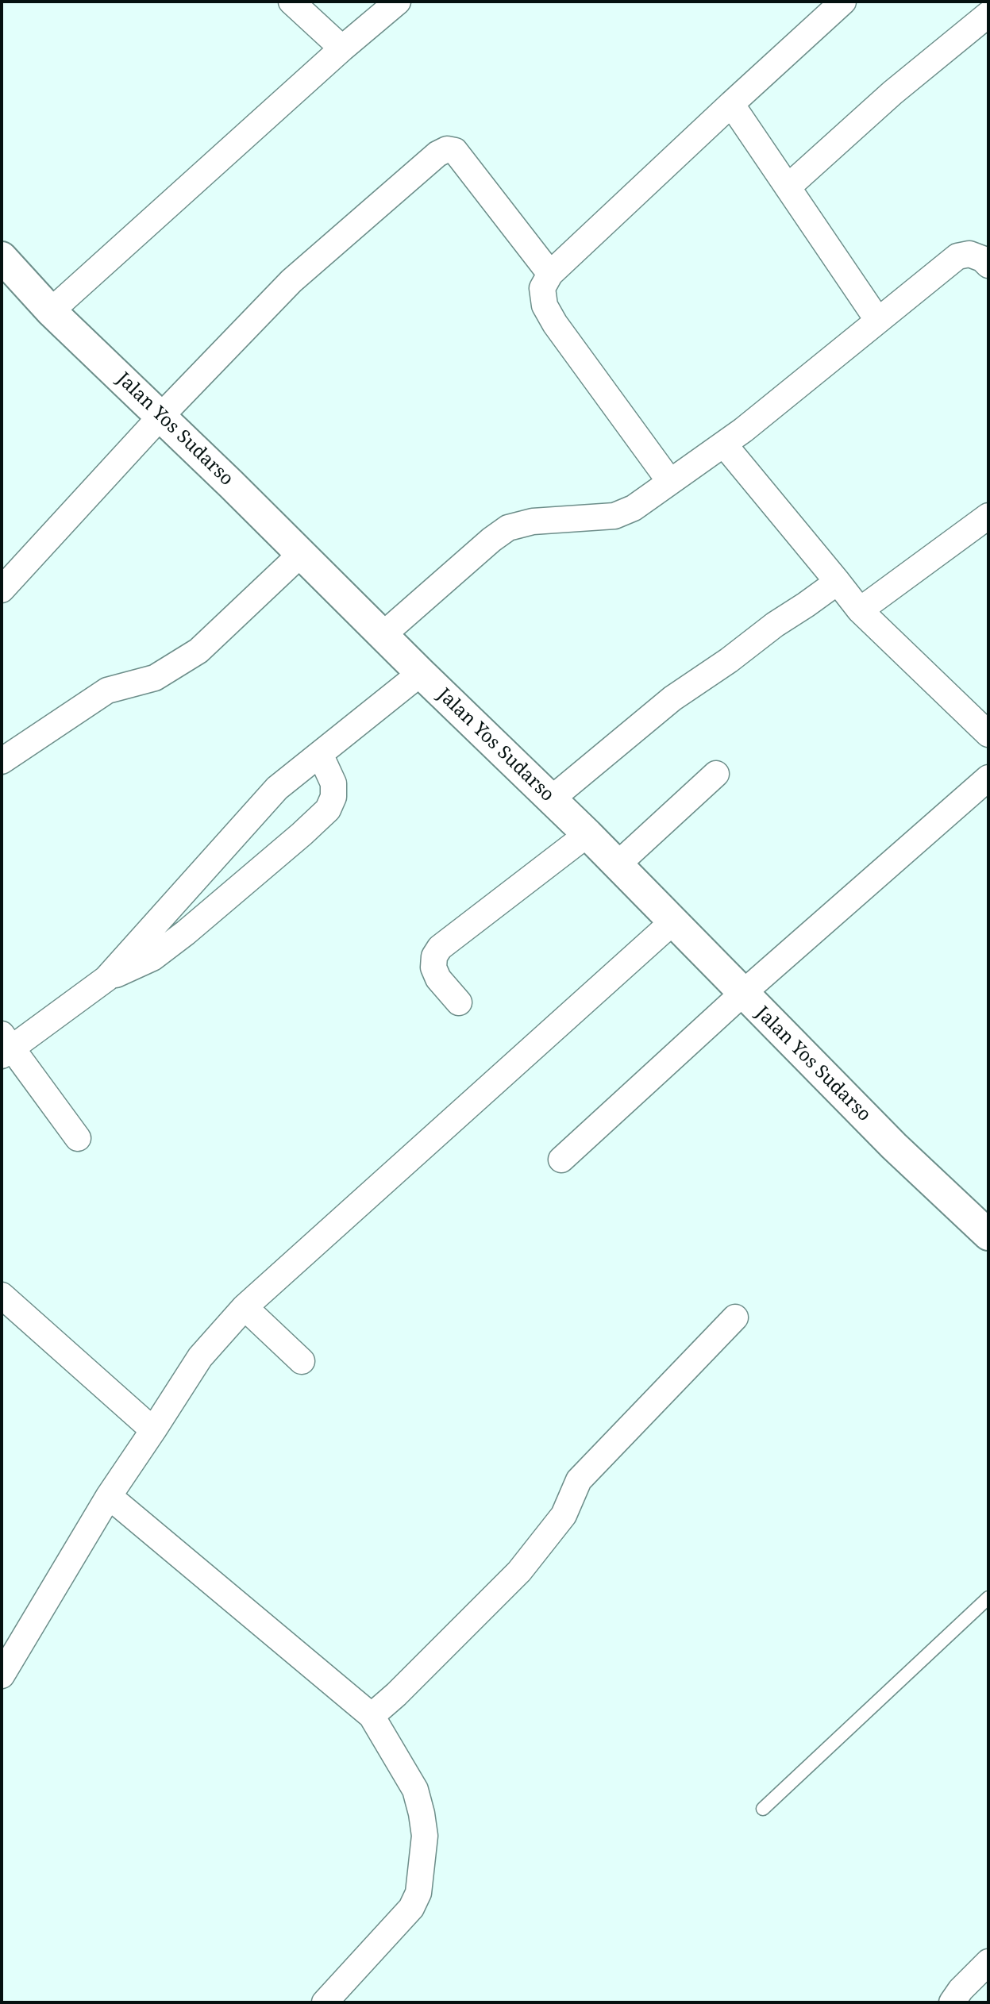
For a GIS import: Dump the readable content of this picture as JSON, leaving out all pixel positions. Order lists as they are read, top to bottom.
{
  "streets": {
    "highway": ["Jalan Yos Sudarso"]
  }
}
